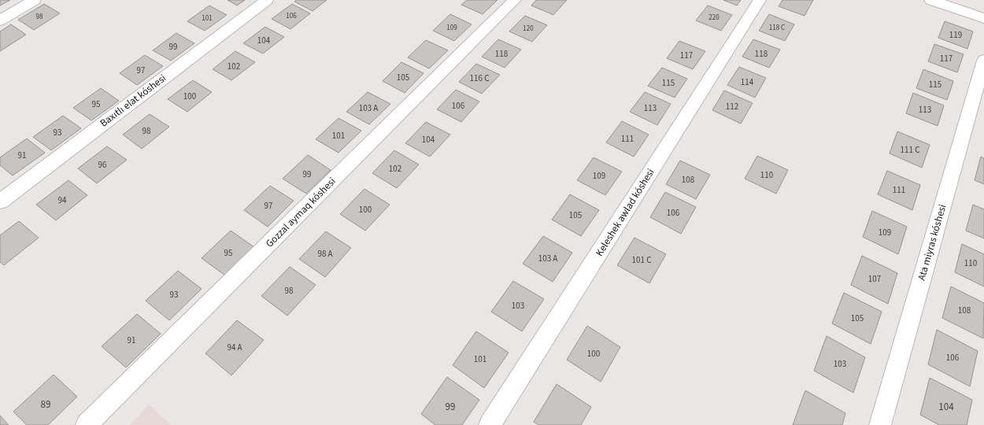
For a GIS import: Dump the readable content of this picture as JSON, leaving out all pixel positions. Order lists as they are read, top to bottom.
{
  "streets": {
    "street": [
      "Baxıtlı elat kóshesi",
      "Gozzal aymaq kóshesi",
      "Keleshek awlad kóshesi",
      "Ata miyras kóshesi"
    ]
  },
  "house_numbers": [
    "106",
    "98",
    "220",
    "101",
    "109",
    "118 С",
    "120",
    "119",
    "104",
    "99",
    "118",
    "118",
    "117",
    "117",
    "102",
    "97",
    "105",
    "116 С",
    "114",
    "115",
    "115",
    "100",
    "95",
    "106",
    "112",
    "103 А",
    "113",
    "113",
    "98",
    "93",
    "101",
    "111",
    "104",
    "111 С",
    "91",
    "96",
    "102",
    "99",
    "110",
    "109",
    "108",
    "111",
    "94",
    "97",
    "100",
    "106",
    "105",
    "109",
    "95",
    "98 А",
    "103 А",
    "101 С",
    "110",
    "107",
    "98",
    "93",
    "103",
    "108",
    "105",
    "91",
    "94 А",
    "100",
    "106",
    "101",
    "103",
    "89",
    "99",
    "104"
  ]
}
